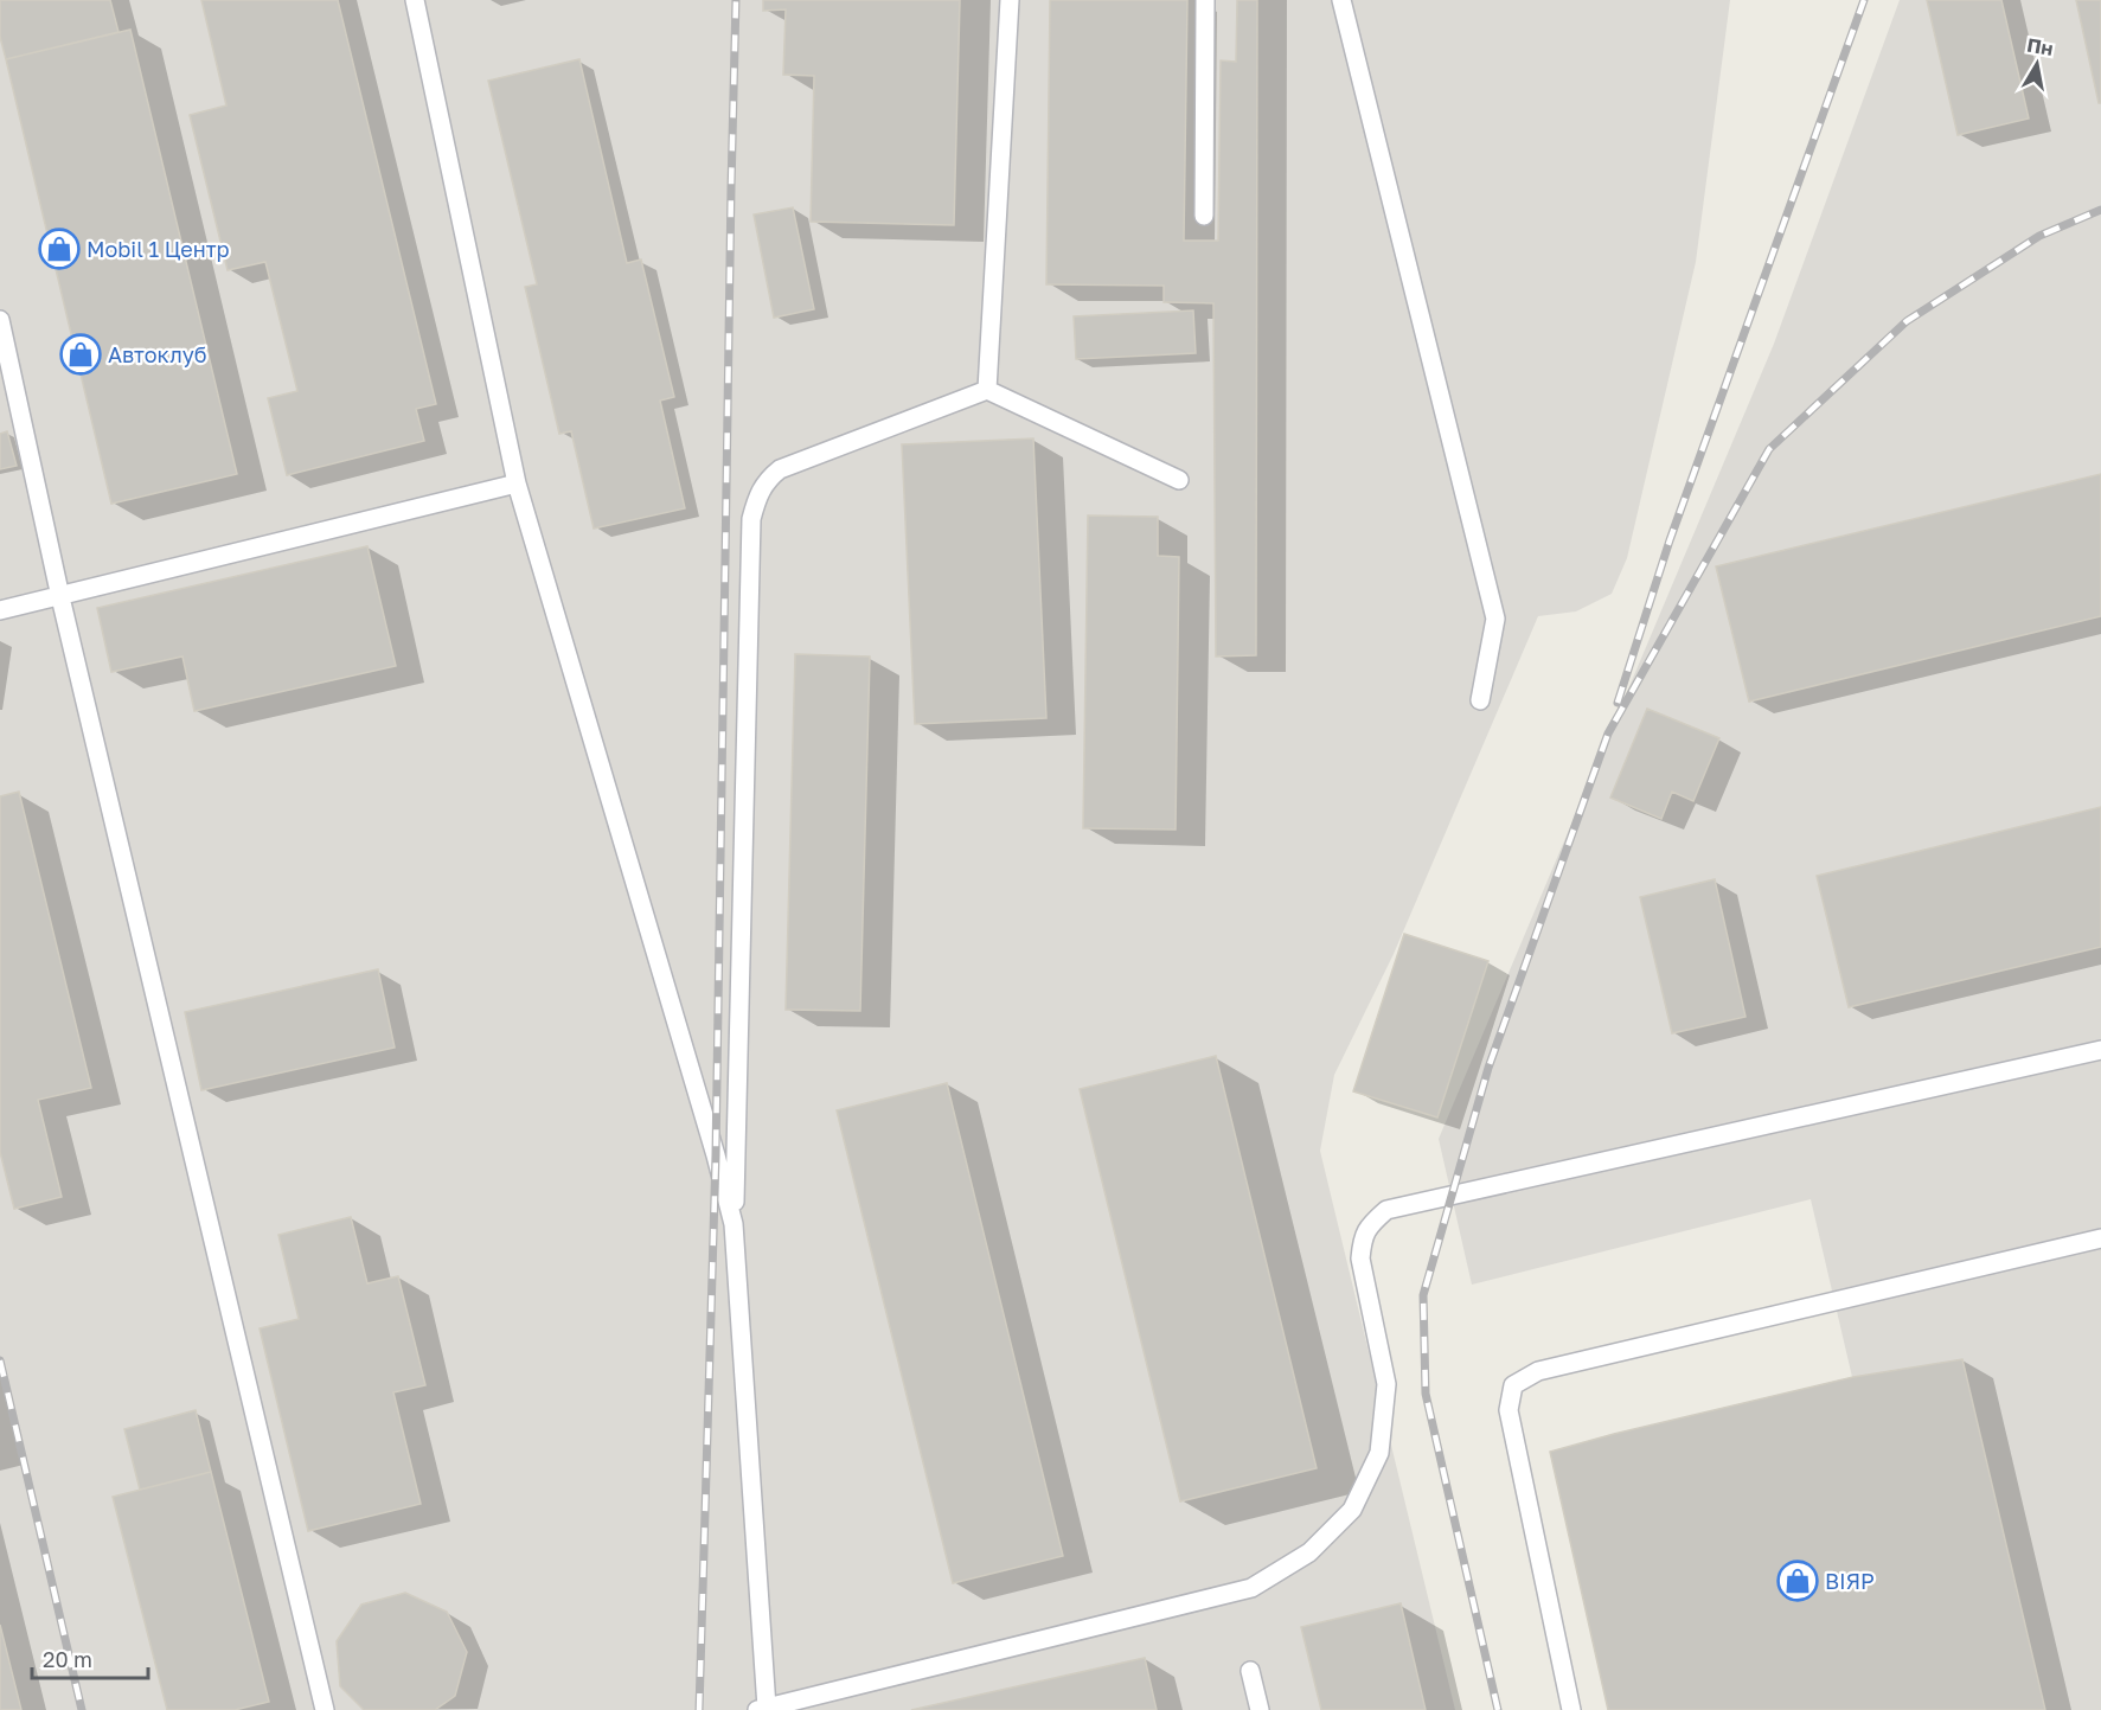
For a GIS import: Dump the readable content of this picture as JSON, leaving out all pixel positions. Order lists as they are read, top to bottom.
{
  "places": {
    "shop": ["Mobil 1 Центр", "Автоклуб", "ВІЯР"]
  },
  "scale_bar": "20 m",
  "north": "top"
}
